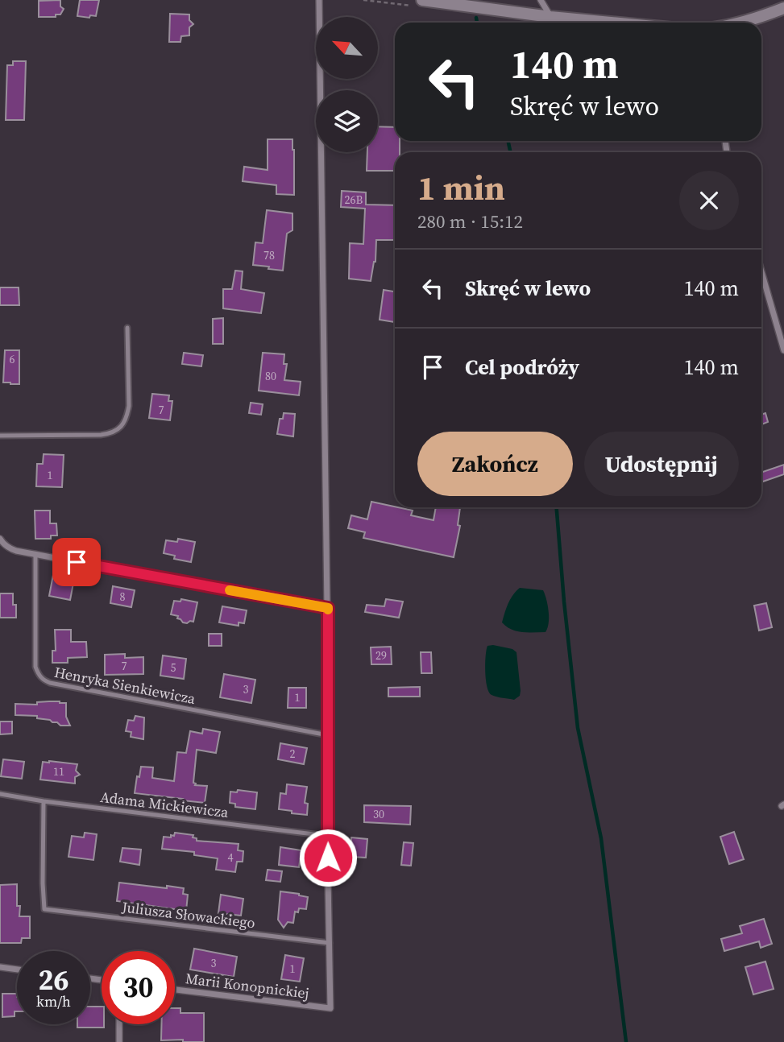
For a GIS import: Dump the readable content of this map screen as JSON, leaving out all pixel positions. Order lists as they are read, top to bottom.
{
  "streets": {
    "street": ["Marii Konopnickiej"],
    "lane": ["Henryka Sienkiewicza", "Adama Mickiewicza", "Juliusza Słowackiego"]
  },
  "crossings": [
    ["Adama Mickiewicza", "Juliusza Słowackiego"],
    ["Juliusza Słowackiego", "Marii Konopnickiej"]
  ],
  "house_numbers": [
    "26B",
    "78",
    "6",
    "80",
    "7",
    "1",
    "8",
    "29",
    "7",
    "5",
    "3",
    "1",
    "2",
    "11",
    "30",
    "4",
    "3",
    "1"
  ],
  "north": "top left",
  "page": {
    "turn": ["140 m", "Skręć w lewo"],
    "heading": ["1 min", "280 m · 15:12"],
    "list": [
      {
        "name": "Skręć w lewo",
        "value": "140 m"
      },
      {
        "name": "Cel podróży",
        "value": "140 m"
      }
    ],
    "buttons": ["Zakończ", "Udostępnij"],
    "speed": "26 km/h",
    "limit": "30"
  }
}
